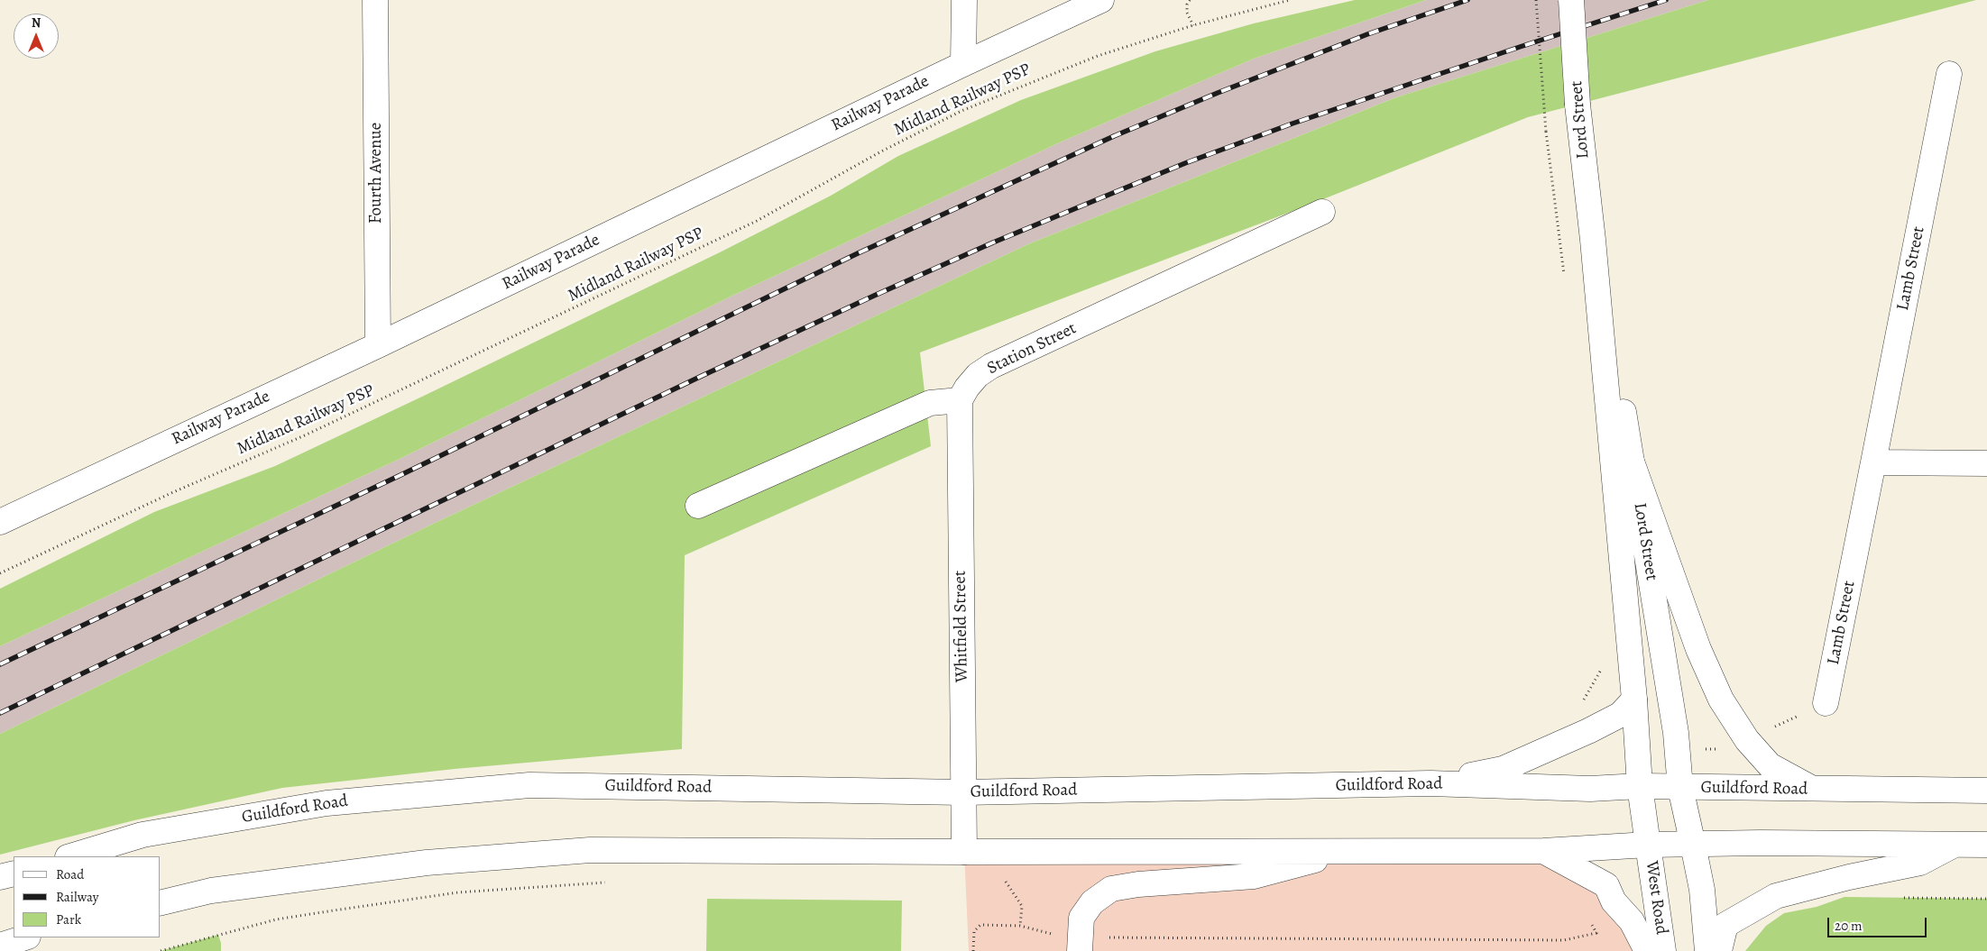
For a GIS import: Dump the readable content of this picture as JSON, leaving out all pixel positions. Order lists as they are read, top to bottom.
{
  "streets": {
    "main road": [
      "Railway Parade",
      "Lord Street",
      "Fourth Avenue",
      "Lamb Street",
      "Station Street",
      "Whitfield Street",
      "Guildford Road",
      "West Road"
    ],
    "path": ["Midland Railway PSP"]
  },
  "crossings": [
    ["Railway Parade", "Fourth Avenue"],
    ["Lord Street", "Guildford Road"],
    ["Lord Street", "West Road"],
    ["Station Street", "Whitfield Street"],
    ["Whitfield Street", "Guildford Road"]
  ],
  "legend": ["Road", "Railway", "Park"],
  "scale_bar": "20 m",
  "north": "top"
}
